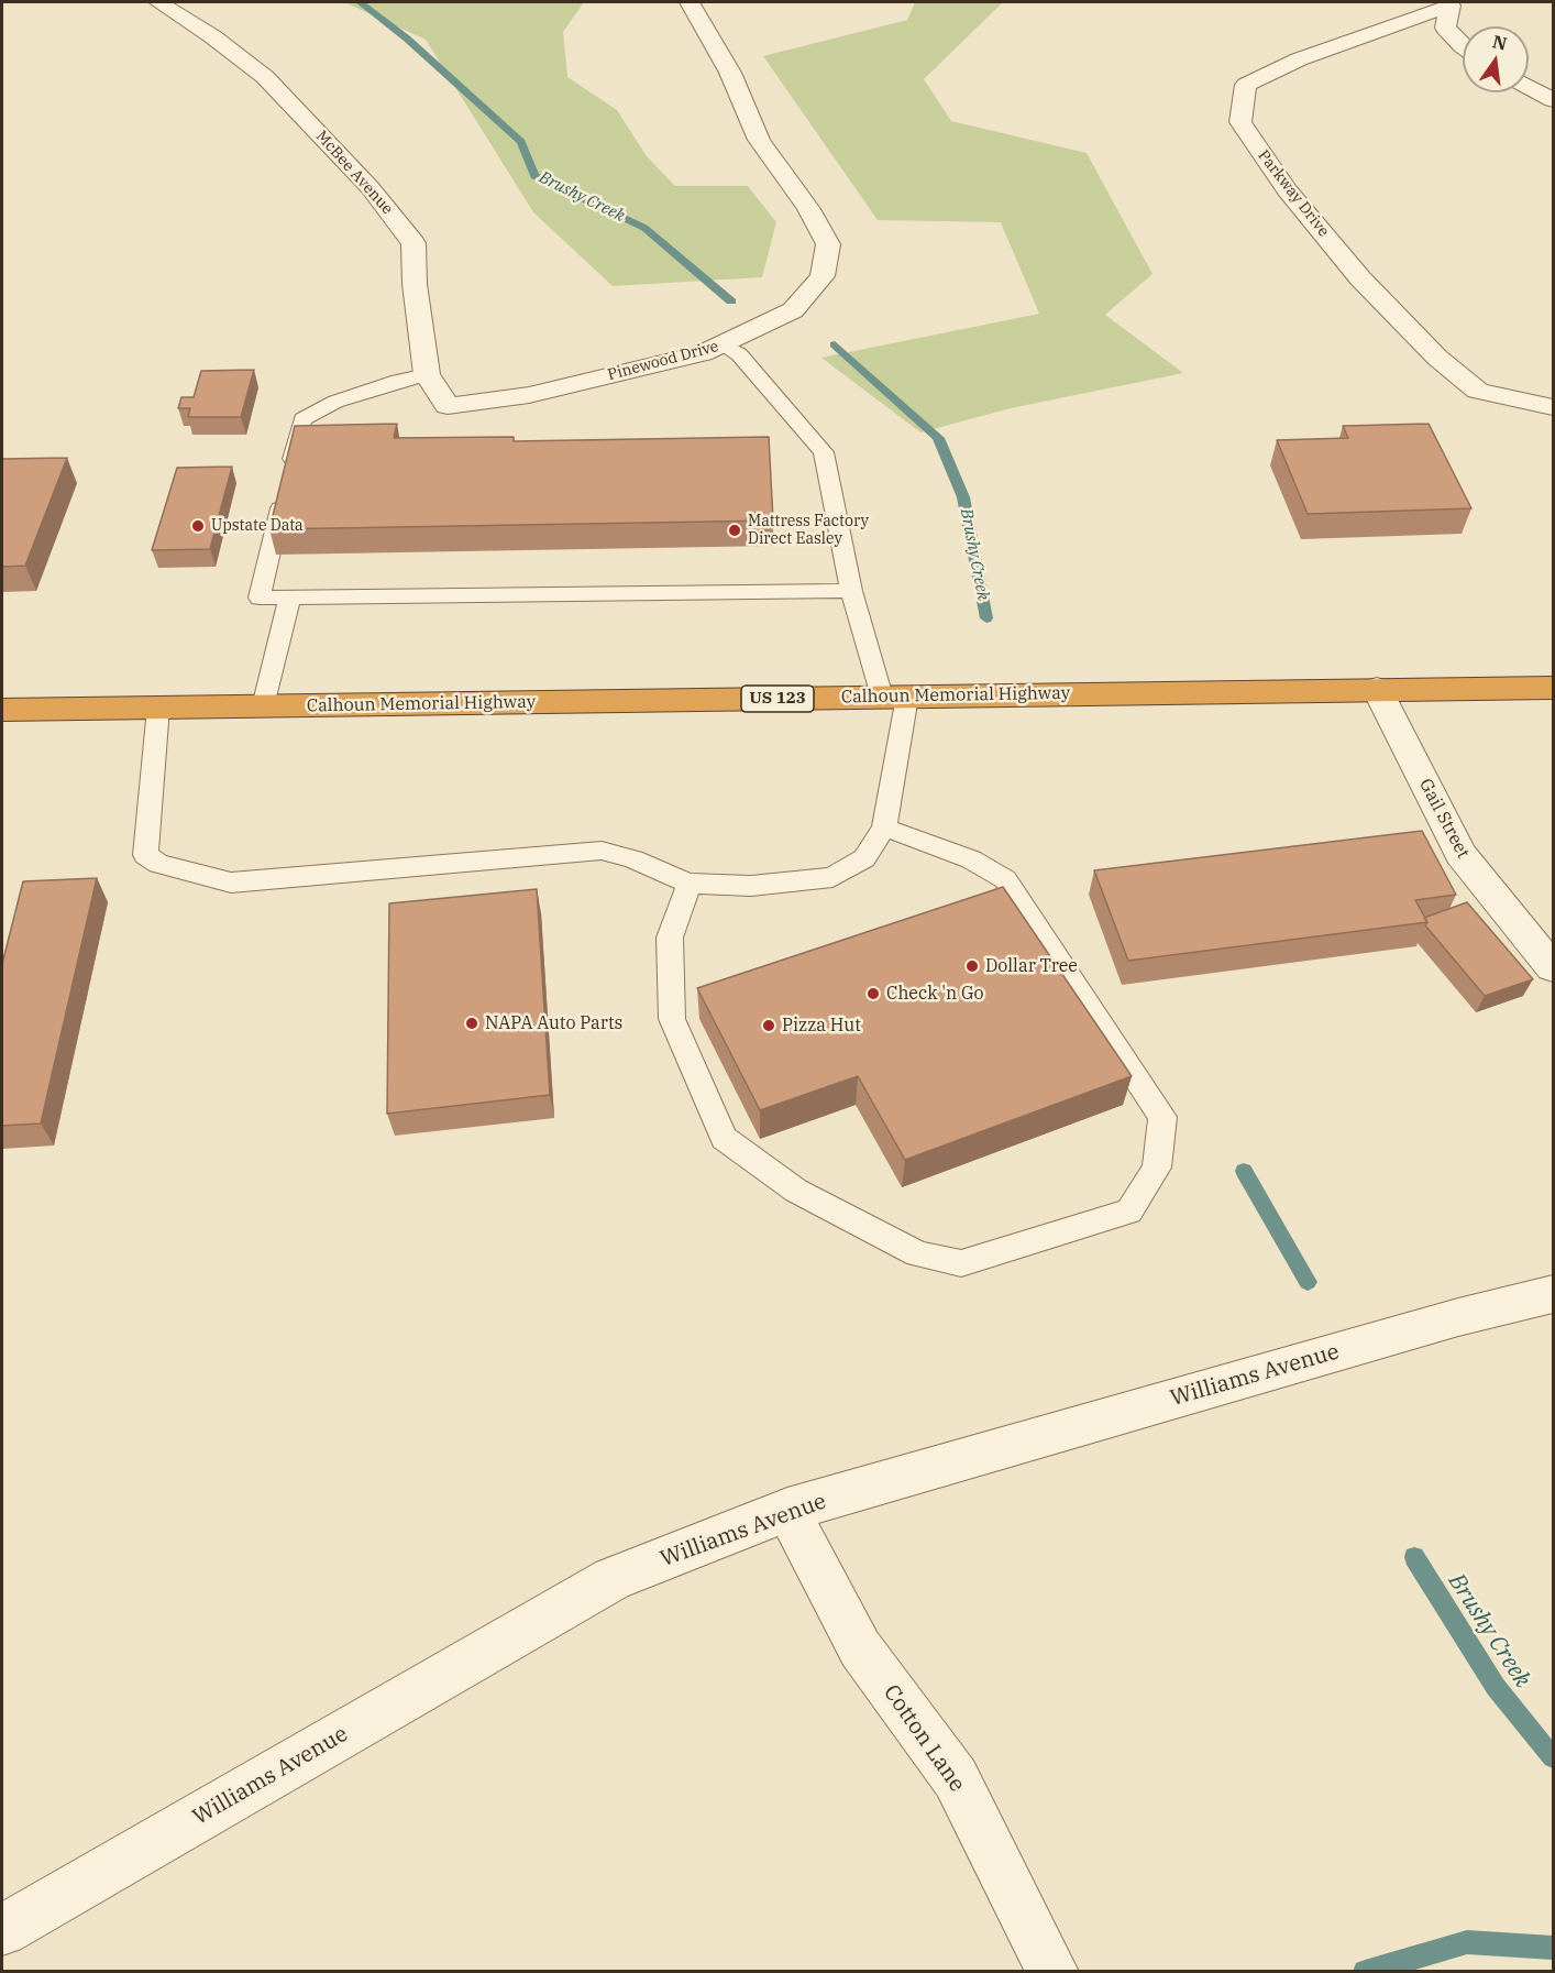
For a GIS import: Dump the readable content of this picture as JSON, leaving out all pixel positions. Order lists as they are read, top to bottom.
{
  "streets": {
    "highway": ["Calhoun Memorial Highway", "US 123"],
    "street": [
      "McBee Avenue",
      "Parkway Drive",
      "Pinewood Drive",
      "Gail Street",
      "Williams Avenue",
      "Cotton Lane"
    ]
  },
  "crossings": [
    ["McBee Avenue", "Pinewood Drive"],
    ["Calhoun Memorial Highway", "Gail Street"],
    ["Williams Avenue", "Cotton Lane"]
  ],
  "water": ["Brushy Creek"],
  "places": [
    "Upstate Data",
    "Mattress Factory Direct Easley",
    "Dollar Tree",
    "Check 'n Go",
    "NAPA Auto Parts",
    "Pizza Hut"
  ],
  "north": "top"
}
